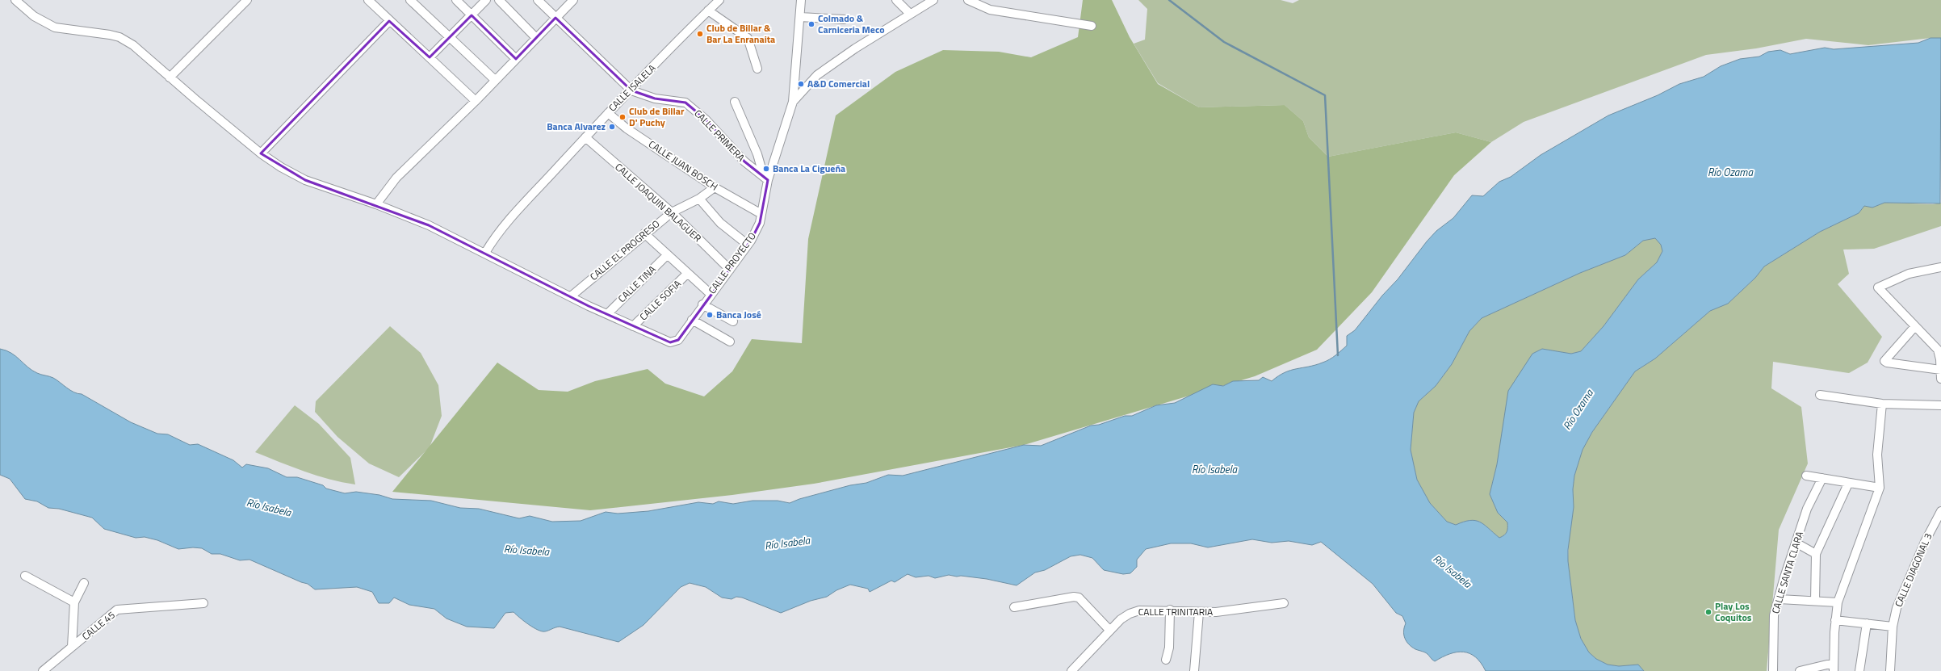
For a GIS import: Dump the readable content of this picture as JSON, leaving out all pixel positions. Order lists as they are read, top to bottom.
{
  "streets": {
    "street": [
      "CALLE ISALELA",
      "CALLE PRIMERA",
      "CALLE JUAN BOSCH",
      "CALLE JOAQUIN BALAGUER",
      "CALLE EL PROGRESO",
      "CALLE PROYECTO",
      "CALLE TINA",
      "CALLE SOFIA",
      "CALLE DIAGONAL 3",
      "CALLE SANTA CLARA",
      "CALLE TRINITARIA",
      "CALLE 45"
    ]
  },
  "crossings": [
    ["CALLE ISALELA", "CALLE PRIMERA"],
    ["CALLE ISALELA", "CALLE JUAN BOSCH"],
    ["CALLE ISALELA", "CALLE JOAQUIN BALAGUER"],
    ["CALLE PRIMERA", "CALLE PROYECTO"],
    ["CALLE JUAN BOSCH", "CALLE EL PROGRESO"],
    ["CALLE JUAN BOSCH", "CALLE PROYECTO"],
    ["CALLE JOAQUIN BALAGUER", "CALLE EL PROGRESO"],
    ["CALLE JOAQUIN BALAGUER", "CALLE PROYECTO"],
    ["CALLE PROYECTO", "CALLE SOFIA"]
  ],
  "water": ["Río Ozama", "Río Isabela"],
  "places": [
    "Colmado & Carniceria Meco",
    "Club de Billar & Bar La Enranaita",
    "A&D Comercial",
    "Club de Billar D' Puchy",
    "Banca Alvarez",
    "Banca La Cigueña",
    "Banca José",
    "Play Los Coquitos"
  ]
}
